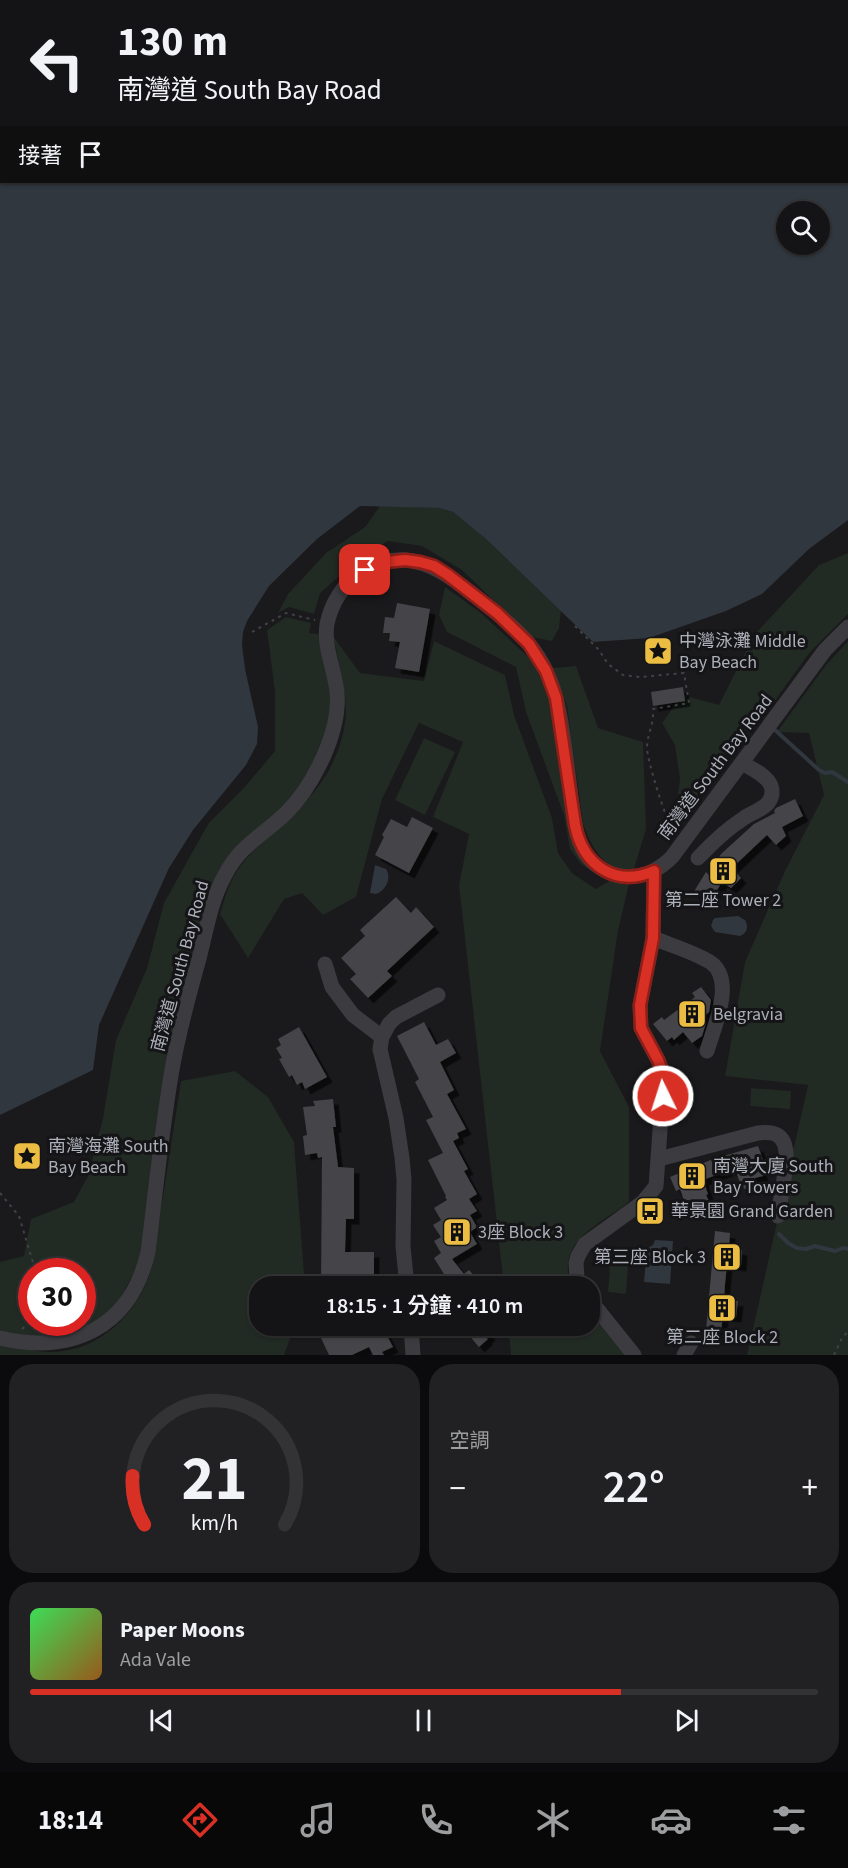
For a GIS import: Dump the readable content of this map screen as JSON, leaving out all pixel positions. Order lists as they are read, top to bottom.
{
  "streets": {
    "street": ["南灣道 South Bay Road"]
  },
  "places": {
    "place": ["中灣泳灘 Middle Bay Beach", "南灣海灘 South Bay Beach"],
    "building": [
      "第二座 Tower 2",
      "Belgravia",
      "南灣大廈 South Bay Towers",
      "3座 Block 3",
      "第三座 Block 3",
      "第二座 Block 2"
    ],
    "bus stop": ["華景園 Grand Garden"]
  },
  "page": {
    "turn": ["130 m", "南灣道 South Bay Road"],
    "then": "接著",
    "limit": "30",
    "trip": "18:15 · 1 分鐘 · 410 m",
    "tile": "空調",
    "heat": ["−", "22°", "+"],
    "song": ["Paper Moons", "Ada Vale"],
    "tabs": "18:14",
    "gauge": ["21", "km/h"]
  }
}
